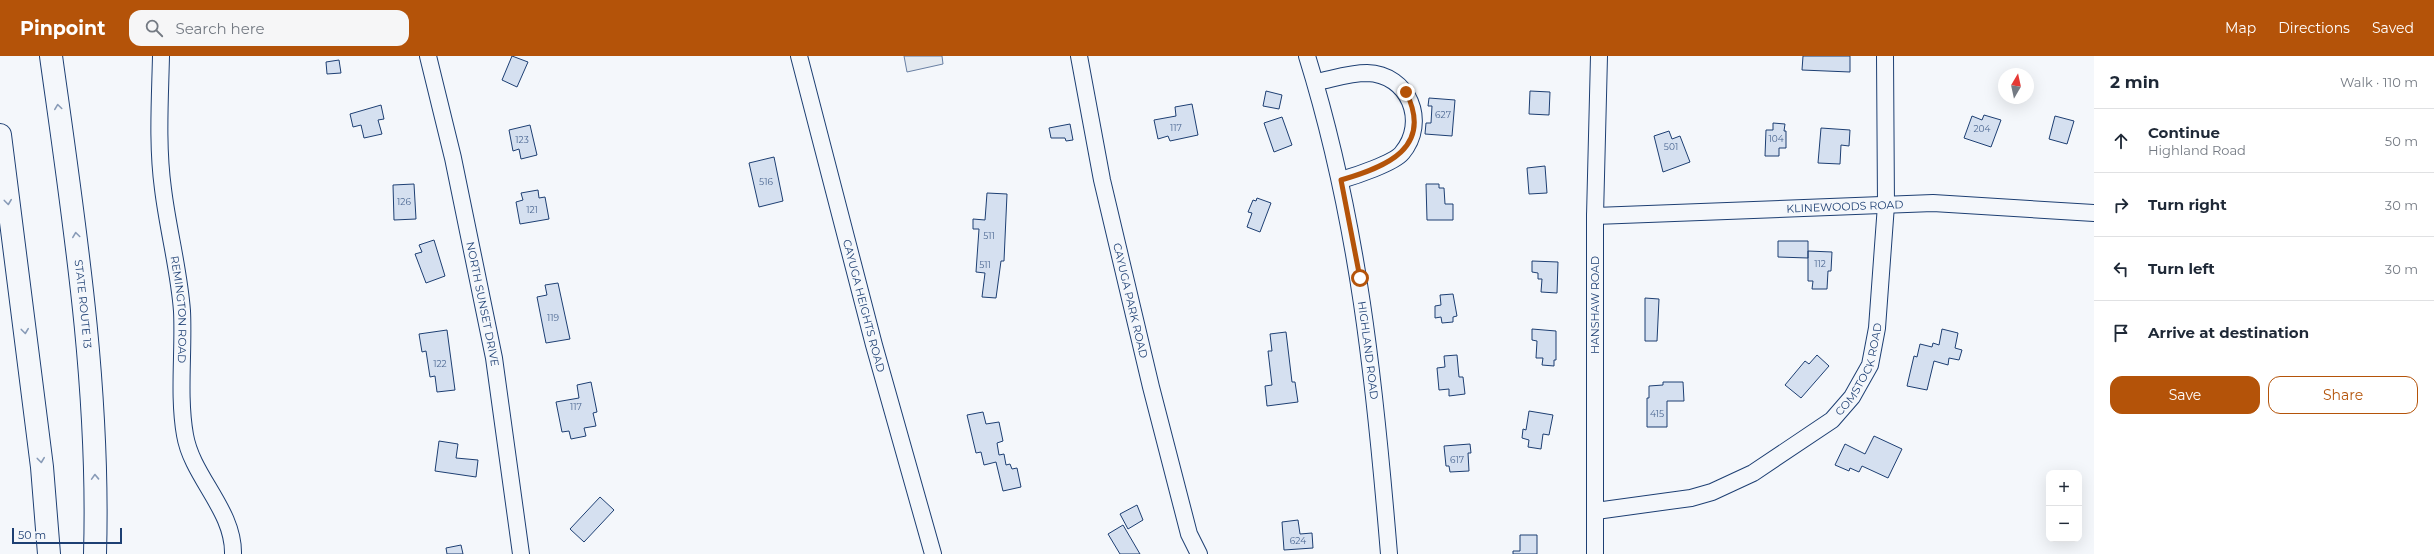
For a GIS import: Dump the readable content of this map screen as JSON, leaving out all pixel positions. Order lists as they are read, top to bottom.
{
  "streets": {
    "highway": ["STATE ROUTE 13"],
    "street": [
      "KLINEWOODS ROAD",
      "CAYUGA PARK ROAD",
      "NORTH SUNSET DRIVE",
      "HANSHAW ROAD",
      "CAYUGA HEIGHTS ROAD",
      "REMINGTON ROAD",
      "HIGHLAND ROAD",
      "COMSTOCK ROAD"
    ]
  },
  "crossings": [
    ["KLINEWOODS ROAD", "HANSHAW ROAD"],
    ["KLINEWOODS ROAD", "COMSTOCK ROAD"],
    ["HANSHAW ROAD", "COMSTOCK ROAD"]
  ],
  "house_numbers": [
    "627",
    "117",
    "204",
    "104",
    "123",
    "501",
    "516",
    "126",
    "121",
    "511",
    "112",
    "511",
    "119",
    "122",
    "117",
    "415",
    "617",
    "624"
  ],
  "scale_bar": "50 m",
  "north": "top",
  "page": {
    "header": "Pinpoint",
    "search": "Search here",
    "nav": ["Map", "Directions", "Saved"],
    "heading": ["2 min", "Walk · 110 m"],
    "list": [
      ["Continue", "Highland Road", "50 m"],
      ["Turn right", "30 m"],
      ["Turn left", "30 m"],
      "Arrive at destination"
    ],
    "buttons": ["Save", "Share"],
    "map_buttons": ["+", "−"],
    "scale": "50 m"
  }
}
